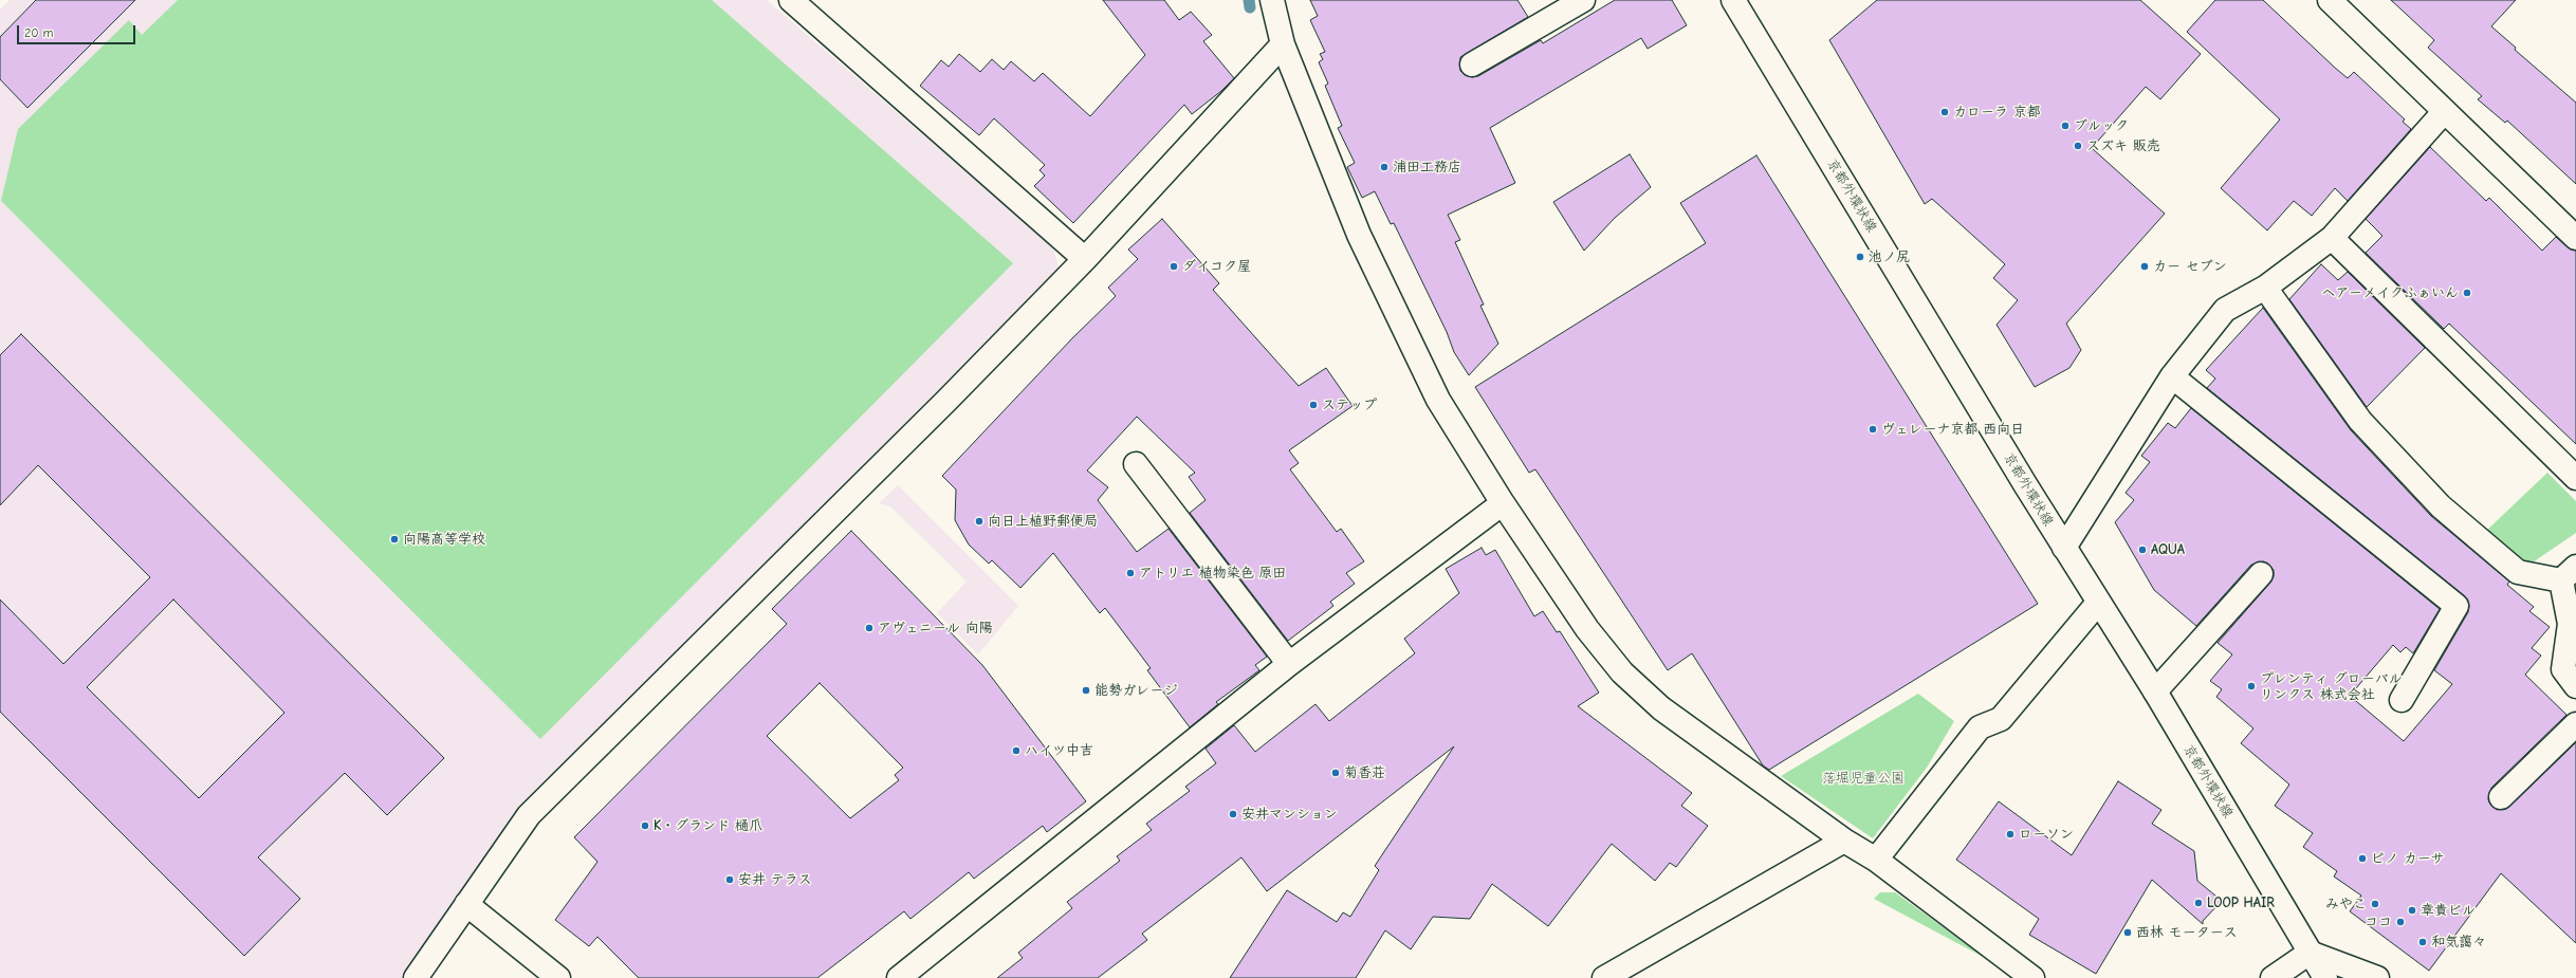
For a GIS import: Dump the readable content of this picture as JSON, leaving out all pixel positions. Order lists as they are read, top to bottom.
{
  "streets": {
    "street": ["京都外環状線"]
  },
  "parks": ["落堀児童公園"],
  "places": [
    "カローラ 京都",
    "ブルック",
    "スズキ 販売",
    "浦田工務店",
    "池ノ尻",
    "ダイコク屋",
    "カー セブン",
    "ヘアーメイクふぁいん",
    "ステップ",
    "ヴェレーナ京都 西向日",
    "向日上植野郵便局",
    "向陽高等学校",
    "AQUA",
    "アトリエ 植物染色 原田",
    "アヴェニール 向陽",
    "プレンティ グローバル リンクス 株式会社",
    "能勢ガレージ",
    "ハイツ中吉",
    "菊香荘",
    "安井マンション",
    "K・グランド 樋爪",
    "ローソン",
    "ピノ カーサ",
    "安井 テラス",
    "LOOP HAIR",
    "みやこ",
    "章貴ビル",
    "ココ",
    "西林 モータース",
    "和気藹々"
  ],
  "scale_bar": "20 m"
}
